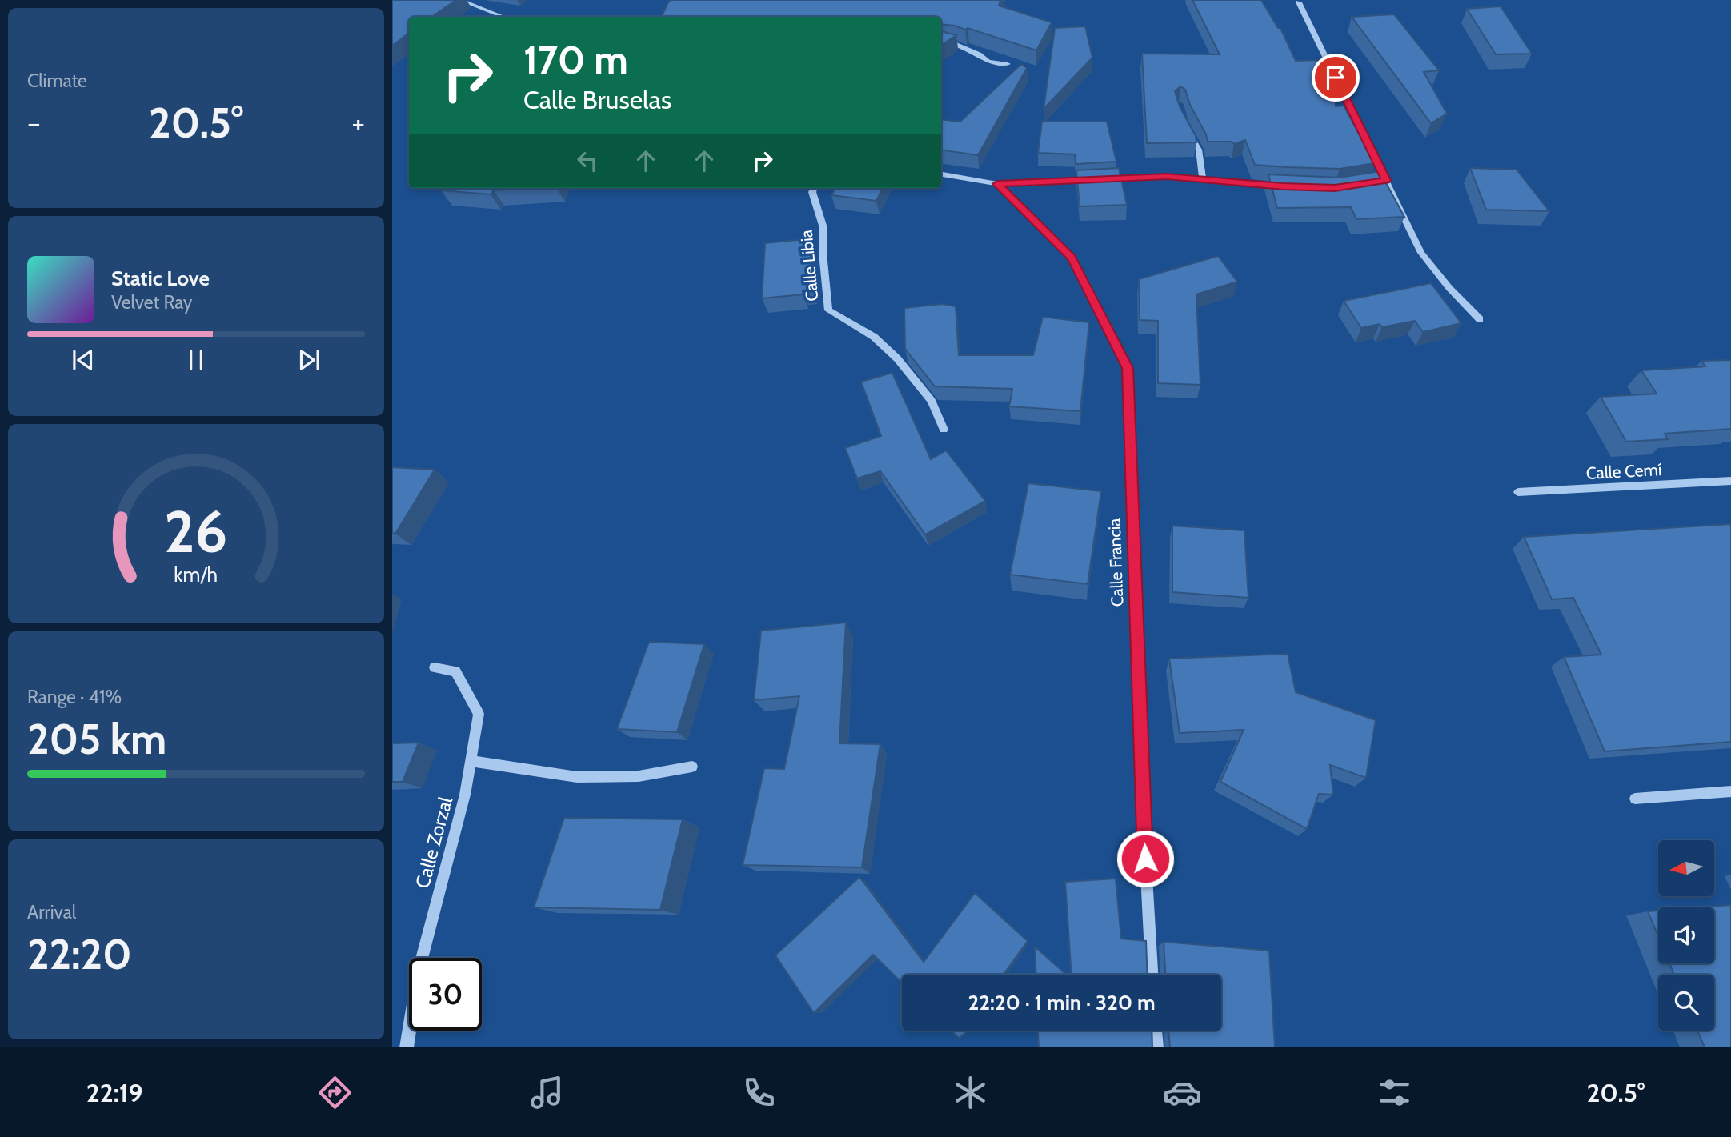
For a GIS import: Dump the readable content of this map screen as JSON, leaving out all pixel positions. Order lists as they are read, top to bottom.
{
  "streets": {
    "street": [
      "Calle Libia",
      "Calle Cemí",
      "Calle Francia",
      "Calle Zorzal"
    ]
  },
  "north": "left",
  "page": {
    "tile": [
      "Climate",
      ["Range · 41%", "205 km"],
      ["Arrival", "22:20"]
    ],
    "turn": ["170 m", "Calle Bruselas"],
    "heat": ["−", "20.5°", "+"],
    "song": ["Static Love", "Velvet Ray"],
    "limit": "30",
    "trip": "22:20 · 1 min · 320 m",
    "tabs": ["22:19", "20.5°"],
    "gauge": ["26", "km/h"]
  }
}
